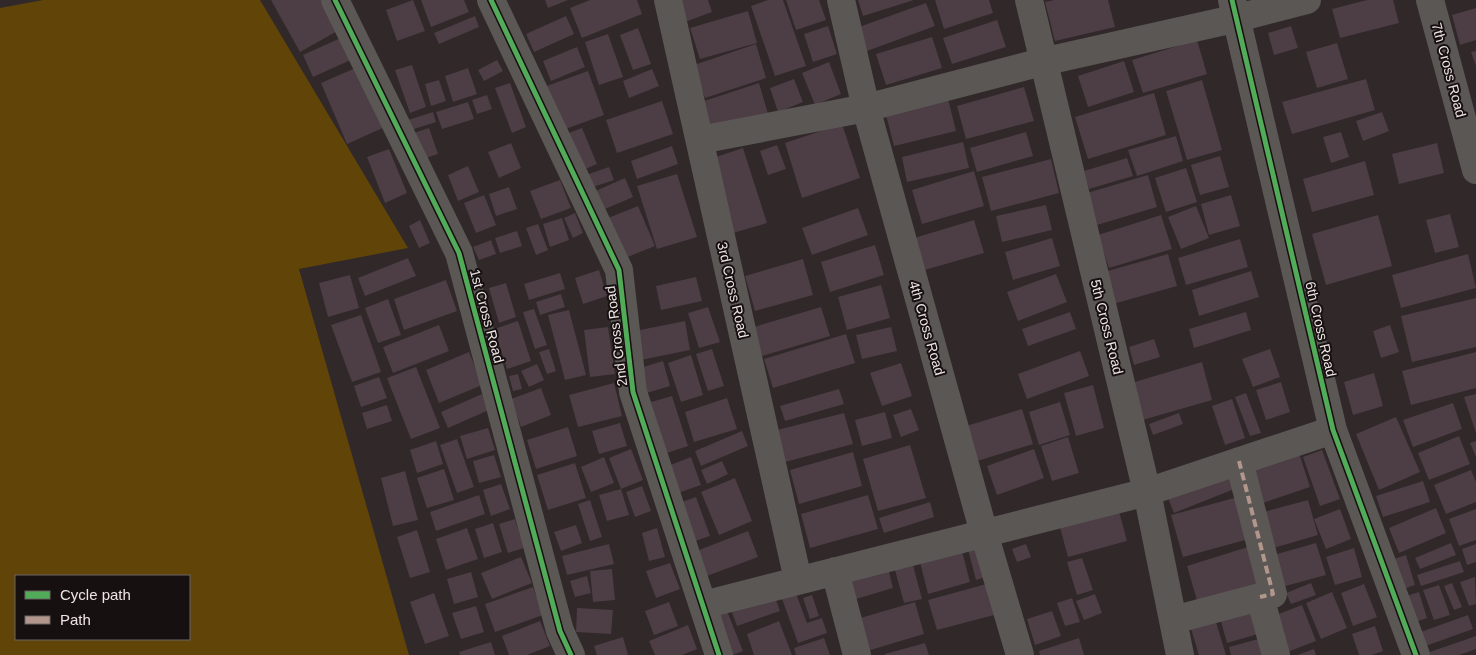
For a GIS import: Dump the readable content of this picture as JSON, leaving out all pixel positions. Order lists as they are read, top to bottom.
{
  "streets": {
    "street": [
      "7th Cross Road",
      "3rd Cross Road",
      "1st Cross Road",
      "5th Cross Road",
      "4th Cross Road",
      "6th Cross Road",
      "2nd Cross Road"
    ]
  },
  "legend": ["Cycle path", "Path"]
}
